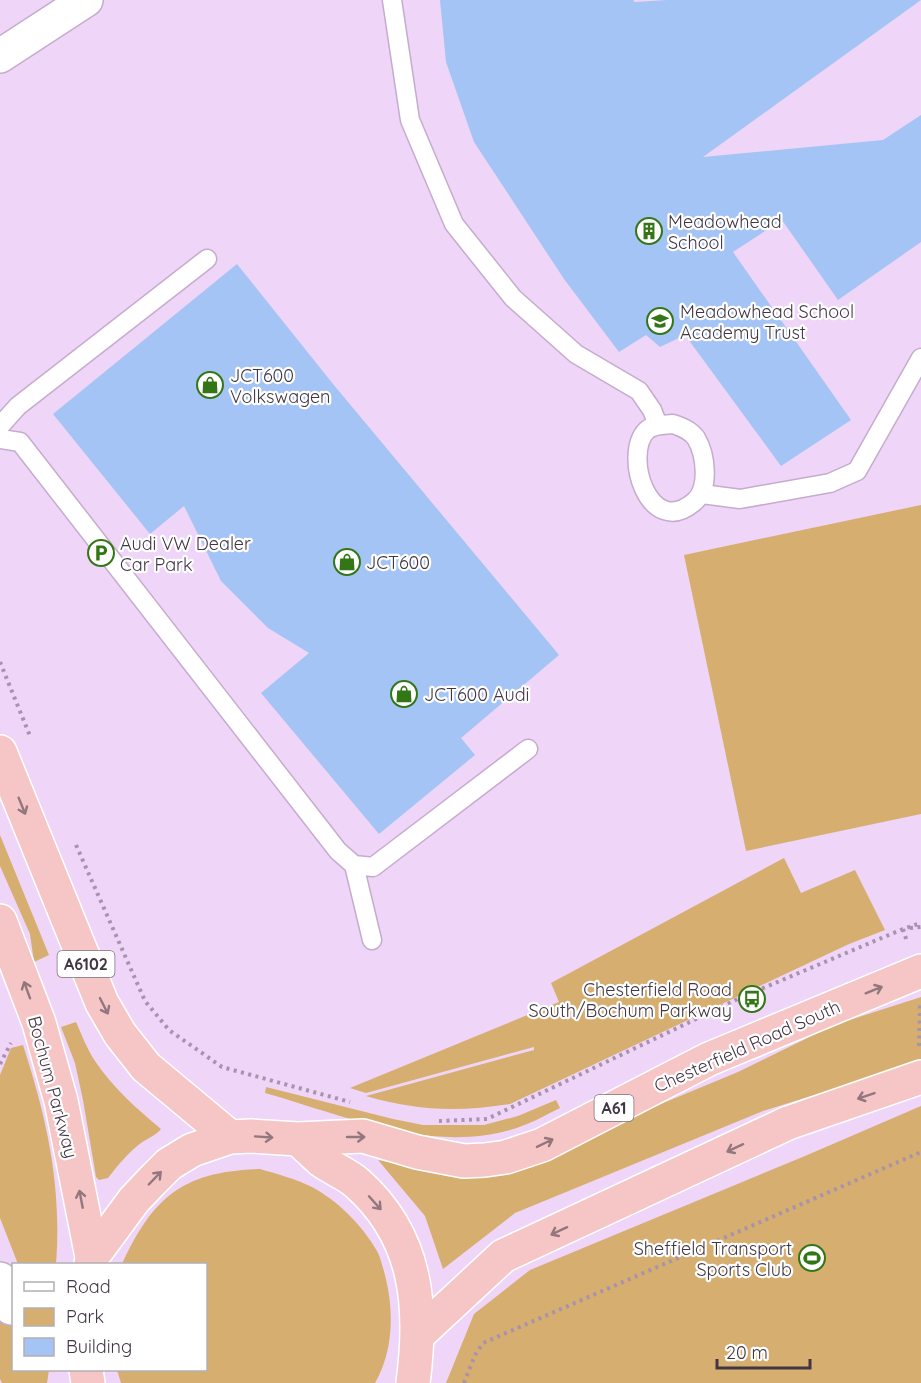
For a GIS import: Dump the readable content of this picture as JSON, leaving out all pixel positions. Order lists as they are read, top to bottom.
{
  "streets": {
    "highway": [
      "A6102",
      "Chesterfield Road South",
      "Bochum Parkway",
      "A61"
    ]
  },
  "crossings": [
    ["A6102", "Chesterfield Road South"],
    ["Chesterfield Road South", "Bochum Parkway"]
  ],
  "places": {
    "building": ["Meadowhead School"],
    "school or university": ["Meadowhead School Academy Trust"],
    "shop": ["JCT600 Volkswagen", "JCT600", "JCT600 Audi"],
    "parking": ["Audi VW Dealer Car Park"],
    "bus stop": ["Chesterfield Road South/Bochum Parkway"],
    "sports": ["Sheffield Transport Sports Club"]
  },
  "legend": ["Road", "Park", "Building"],
  "scale_bar": "20 m"
}
